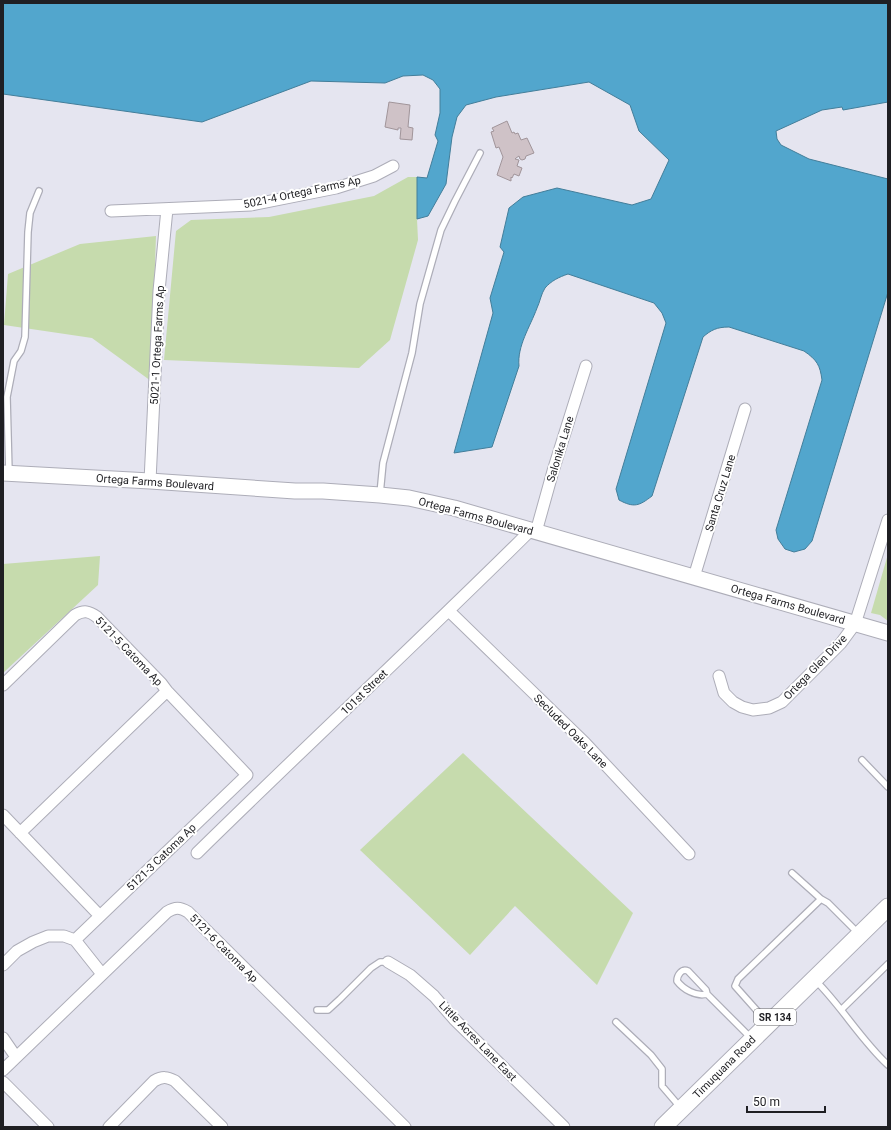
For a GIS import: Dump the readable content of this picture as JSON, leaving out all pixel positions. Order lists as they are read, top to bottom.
{
  "streets": {
    "main road": ["SR 134", "Timuquana Road"],
    "street": [
      "5021-4 Ortega Farms Ap",
      "5021-1 Ortega Farms Ap",
      "Salonika Lane",
      "Ortega Farms Boulevard",
      "Santa Cruz Lane",
      "5121-5 Catoma Ap",
      "Ortega Glen Drive",
      "101st Street",
      "Secluded Oaks Lane",
      "5121-3 Catoma Ap",
      "5121-6 Catoma Ap",
      "Little Acres Lane East"
    ]
  },
  "crossings": [
    ["5021-4 Ortega Farms Ap", "5021-1 Ortega Farms Ap"],
    ["5021-1 Ortega Farms Ap", "Ortega Farms Boulevard"],
    ["Salonika Lane", "Ortega Farms Boulevard"],
    ["Salonika Lane", "101st Street"],
    ["Ortega Farms Boulevard", "Santa Cruz Lane"],
    ["Ortega Farms Boulevard", "Ortega Glen Drive"],
    ["Ortega Farms Boulevard", "101st Street"],
    ["5121-5 Catoma Ap", "5121-3 Catoma Ap"],
    ["101st Street", "Secluded Oaks Lane"]
  ],
  "scale_bar": "50 m"
}
